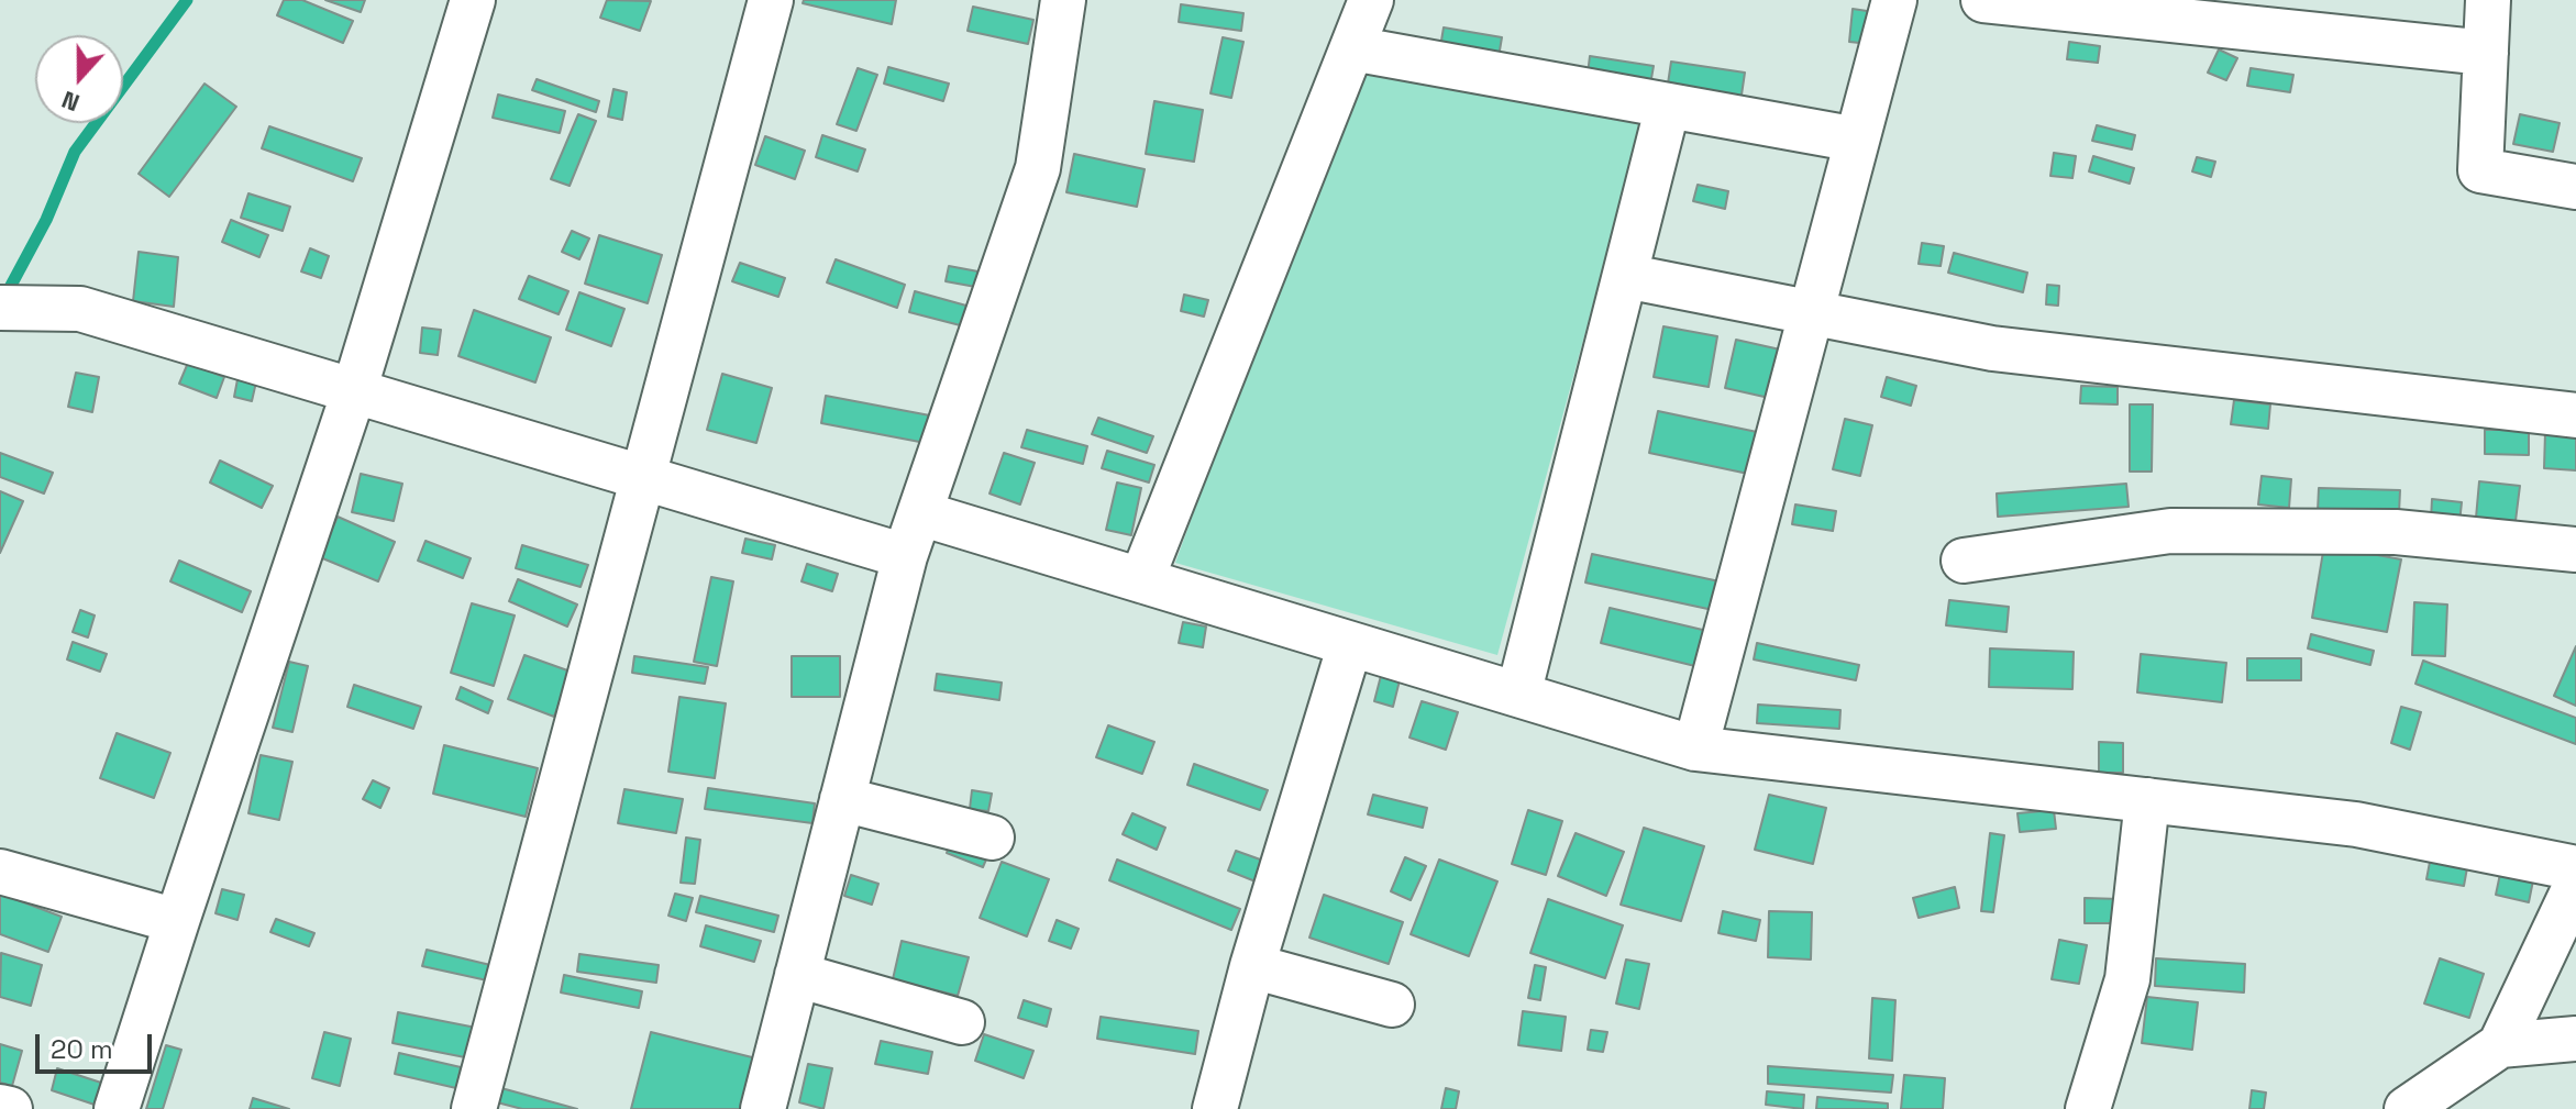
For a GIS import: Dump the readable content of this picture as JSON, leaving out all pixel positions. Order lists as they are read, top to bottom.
{
  "scale_bar": "20 m",
  "north": "bottom"
}
